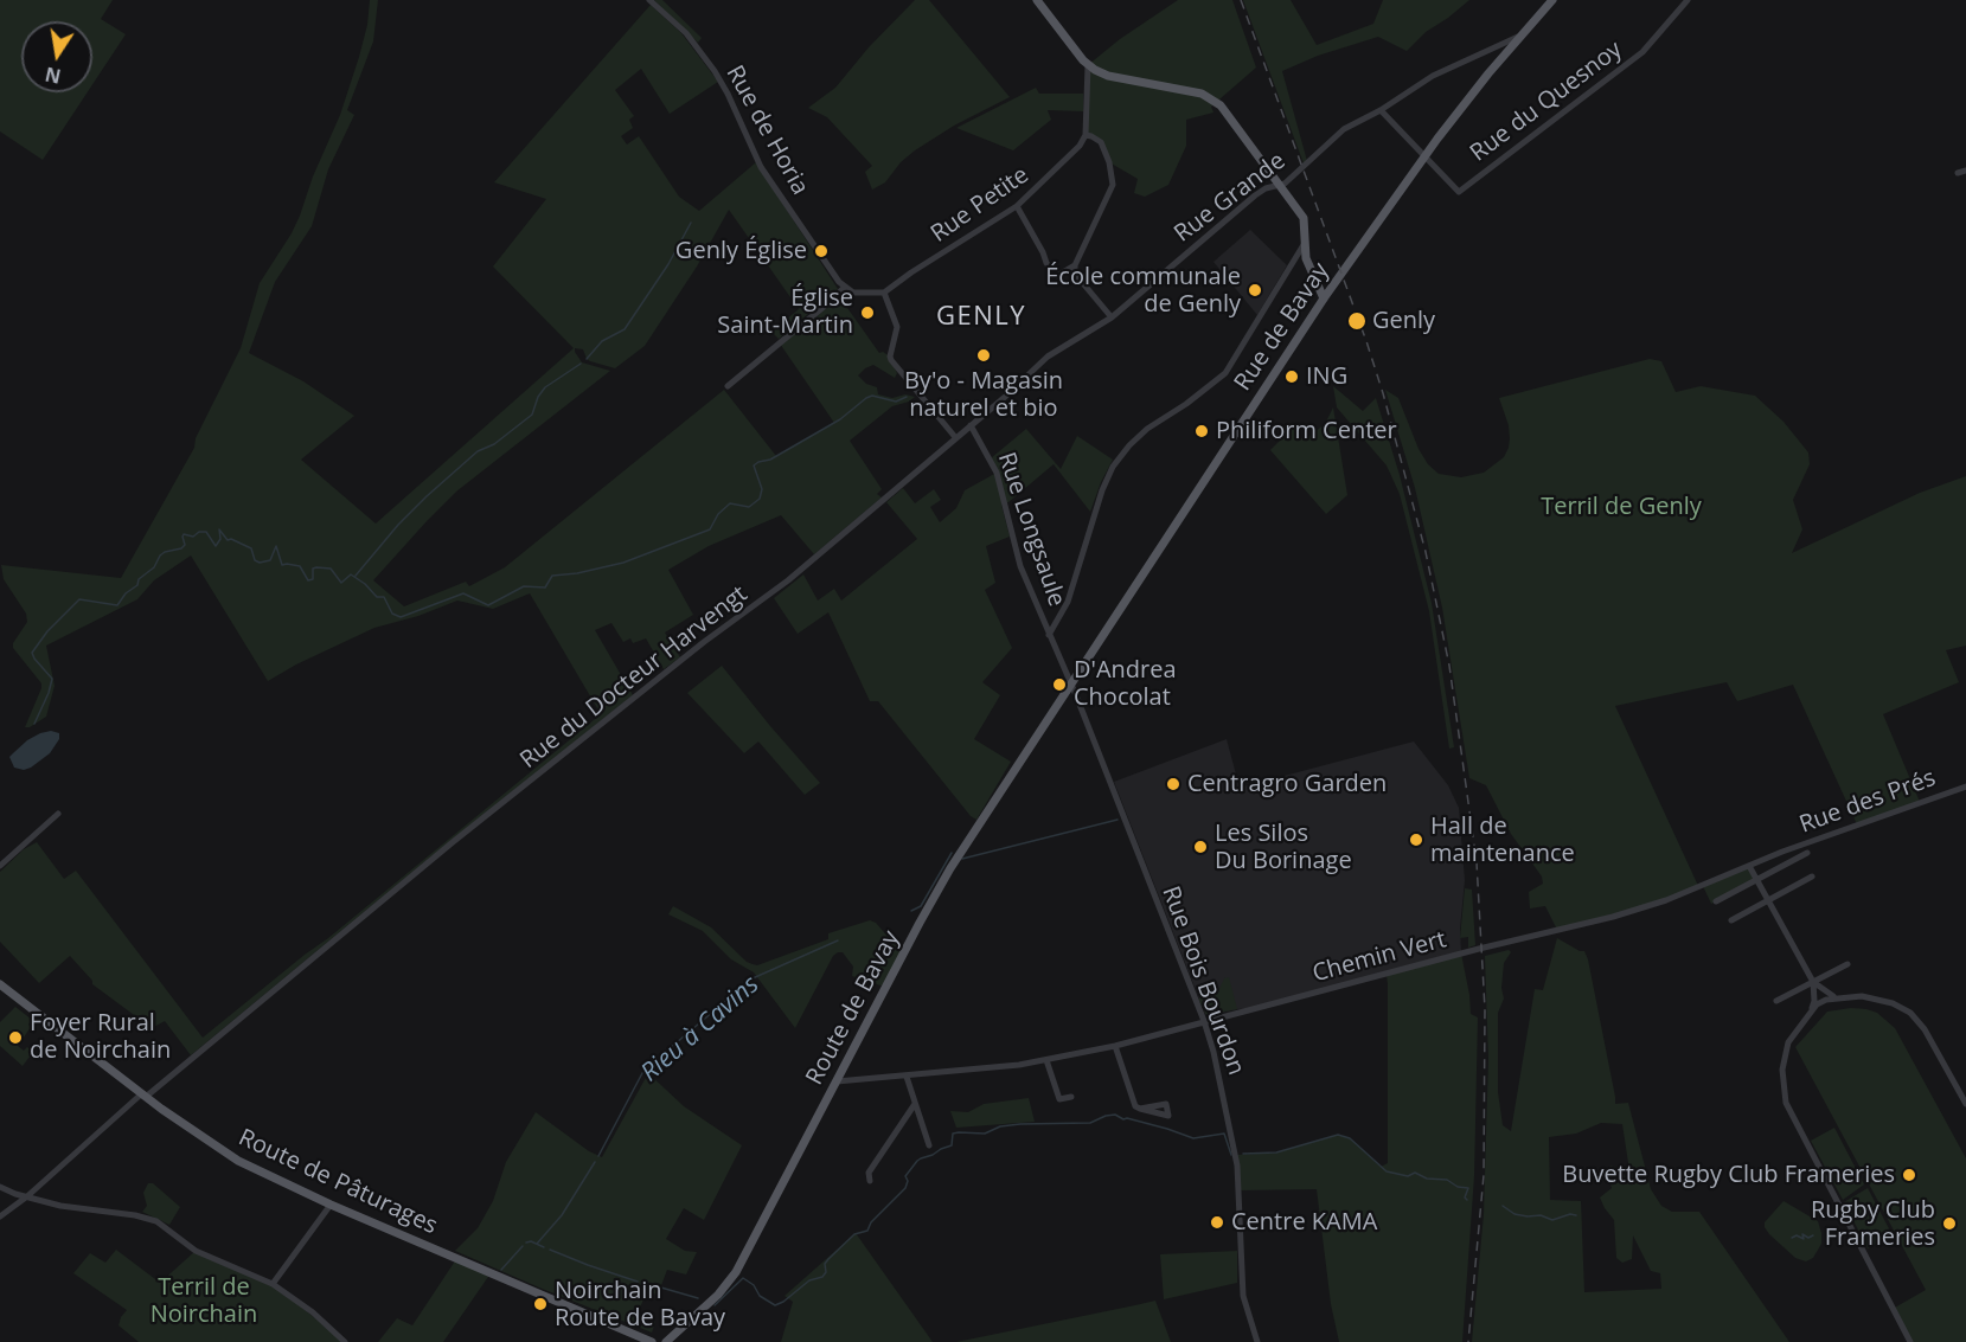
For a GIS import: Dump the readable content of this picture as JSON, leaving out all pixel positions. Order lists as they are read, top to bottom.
{
  "streets": {
    "main road": ["Rue de Bavay", "Route de Bavay", "Route de Pâturages"],
    "street": [
      "Rue du Quesnoy",
      "Rue de Horia",
      "Rue Grande",
      "Rue Petite",
      "Rue Longsaule",
      "Rue du Docteur Harvengt",
      "Rue des Prés",
      "Chemin Vert",
      "Rue Bois Bourdon"
    ]
  },
  "crossings": [
    ["Rue du Quesnoy", "Rue de Bavay"],
    ["Rue Grande", "Rue de Bavay"],
    ["Rue Grande", "Rue Longsaule"],
    ["Rue Grande", "Rue du Docteur Harvengt"],
    ["Rue de Bavay", "Rue Longsaule"],
    ["Rue de Bavay", "Rue Bois Bourdon"],
    ["Rue de Bavay", "Route de Bavay"],
    ["Rue Longsaule", "Rue du Docteur Harvengt"],
    ["Rue Longsaule", "Rue Bois Bourdon"],
    ["Rue Longsaule", "Route de Bavay"],
    ["Rue du Docteur Harvengt", "Route de Pâturages"],
    ["Rue des Prés", "Chemin Vert"],
    ["Chemin Vert", "Rue Bois Bourdon"],
    ["Chemin Vert", "Route de Bavay"],
    ["Rue Bois Bourdon", "Route de Bavay"]
  ],
  "districts": ["GENLY"],
  "water": ["Rieu à Cavins"],
  "parks": ["Terril de Genly", "Terril de Noirchain"],
  "places": [
    "Genly Église",
    "École communale de Genly",
    "Église Saint-Martin",
    "Genly",
    "By'o - Magasin naturel et bio",
    "ING",
    "Philiform Center",
    "D'Andrea Chocolat",
    "Centragro Garden",
    "Hall de maintenance",
    "Les Silos Du Borinage",
    "Foyer Rural de Noirchain",
    "Buvette Rugby Club Frameries",
    "Centre KAMA",
    "Rugby Club Frameries",
    "Noirchain Route de Bavay"
  ],
  "north": "bottom"
}
